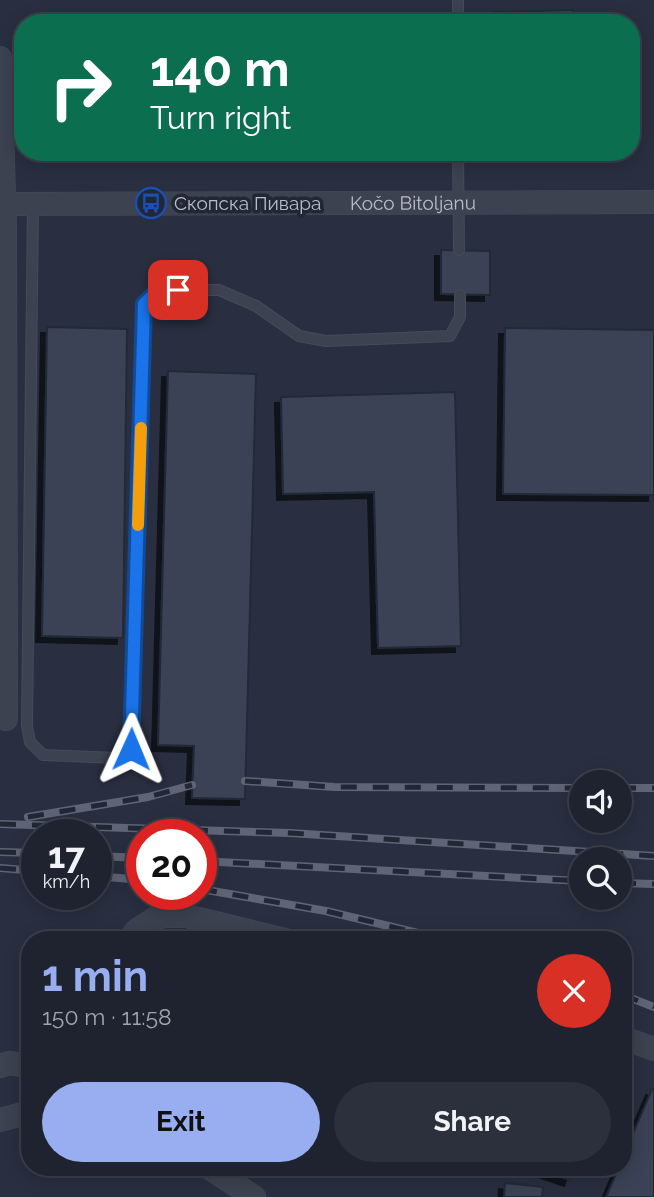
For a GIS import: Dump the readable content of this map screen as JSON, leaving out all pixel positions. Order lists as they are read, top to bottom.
{
  "streets": {
    "street": ["Kočo Bitoljanu"]
  },
  "places": {
    "bus stop": ["Скопска Пивара"]
  },
  "page": {
    "turn": ["140 m", "Turn right"],
    "speed": "17 km/h",
    "limit": "20",
    "heading": ["1 min", "150 m · 11:58"],
    "buttons": ["Exit", "Share"]
  }
}
